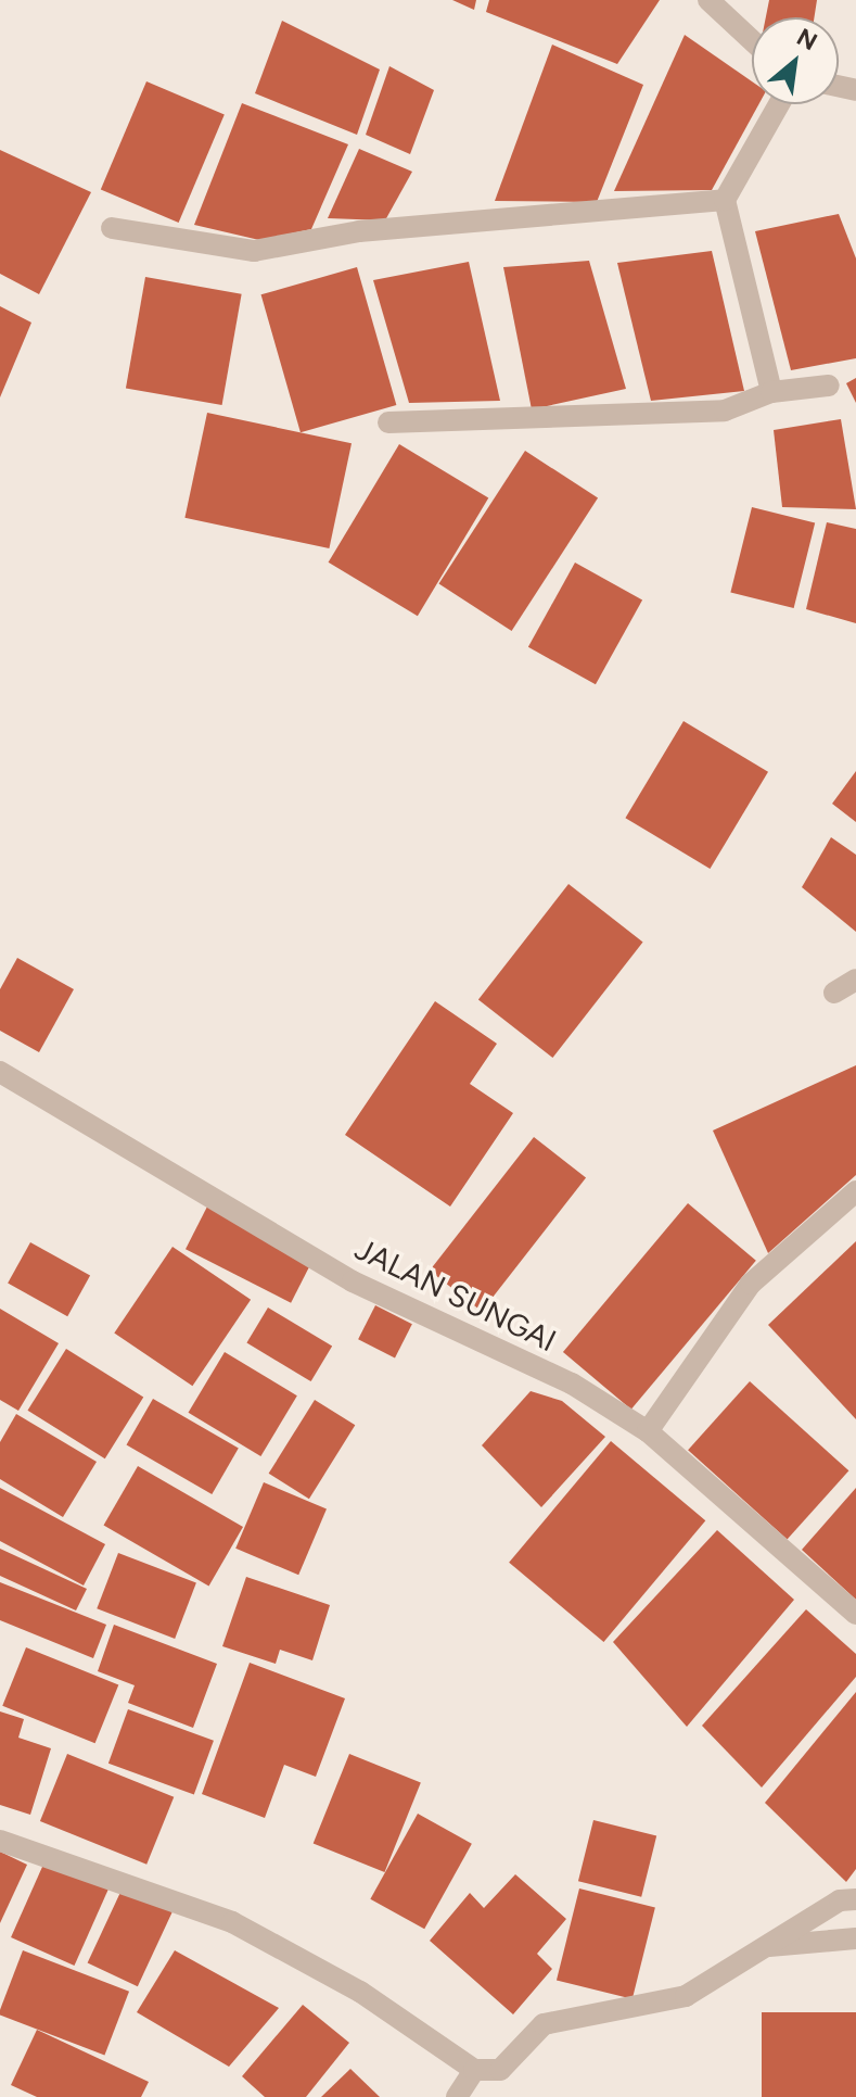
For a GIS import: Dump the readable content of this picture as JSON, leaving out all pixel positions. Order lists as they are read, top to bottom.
{
  "streets": {
    "street": ["JALAN SUNGAI"]
  },
  "north": "top right"
}
